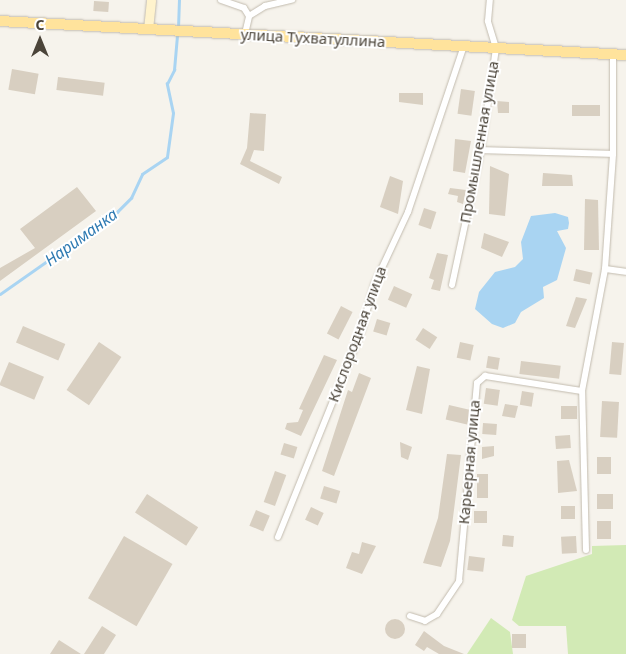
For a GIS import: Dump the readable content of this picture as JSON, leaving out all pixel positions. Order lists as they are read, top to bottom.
{
  "streets": {
    "main road": ["улица Тухватуллина"],
    "street": ["Промышленная улица", "Кислородная улица", "Карьерная улица"]
  },
  "crossings": [
    ["улица Тухватуллина", "Промышленная улица"],
    ["улица Тухватуллина", "Кислородная улица"]
  ],
  "water": ["Нариманка"],
  "north": "top"
}
